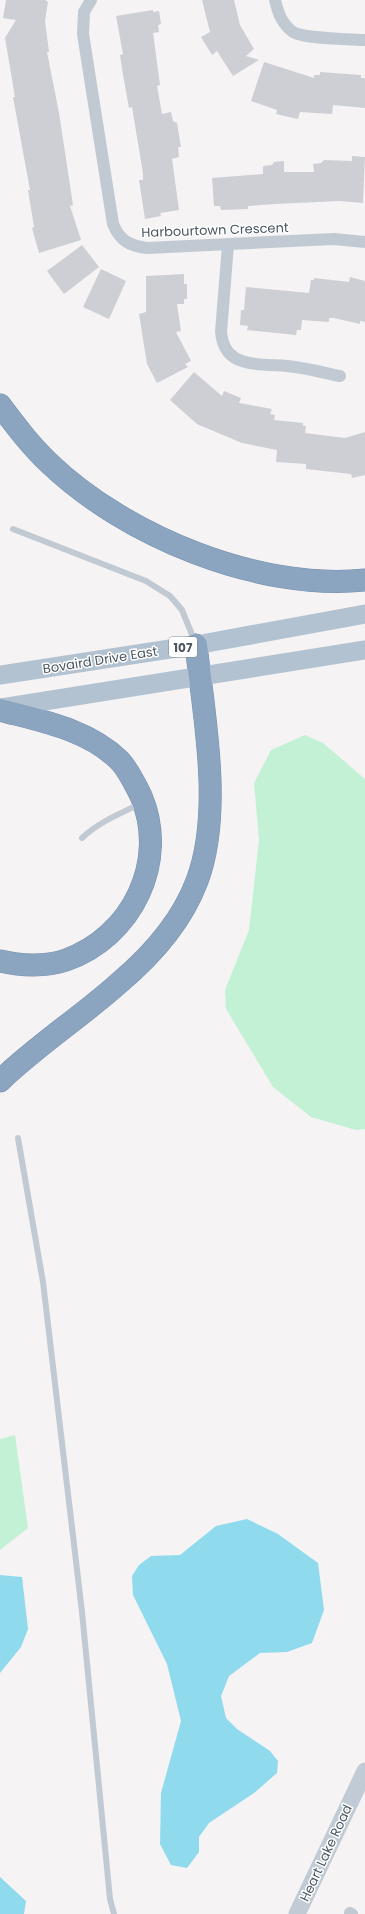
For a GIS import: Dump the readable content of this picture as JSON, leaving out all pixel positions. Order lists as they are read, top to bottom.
{
  "streets": {
    "main road": ["107", "Bovaird Drive East"],
    "street": ["Harbourtown Crescent", "Heart Lake Road"]
  }
}
